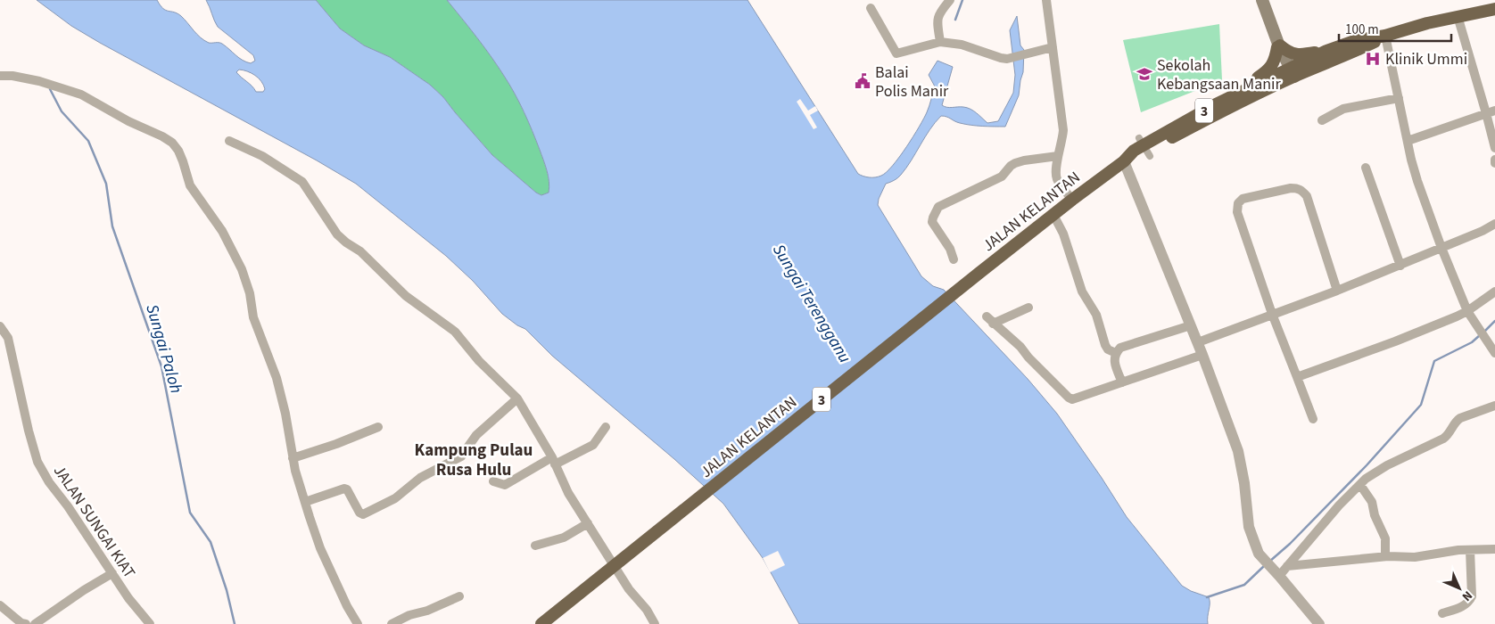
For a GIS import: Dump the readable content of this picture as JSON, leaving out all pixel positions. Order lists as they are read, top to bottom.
{
  "streets": {
    "highway": ["3", "JALAN KELANTAN"],
    "street": ["JALAN SUNGAI KIAT"]
  },
  "districts": ["Kampung Pulau Rusa Hulu"],
  "water": ["Sungai Terengganu", "Sungai Paloh"],
  "places": {
    "hospital": ["Klinik Ummi"],
    "school or university": ["Sekolah Kebangsaan Manir"],
    "public building": ["Balai Polis Manir"]
  },
  "scale_bar": "100 m",
  "north": "bottom right"
}
